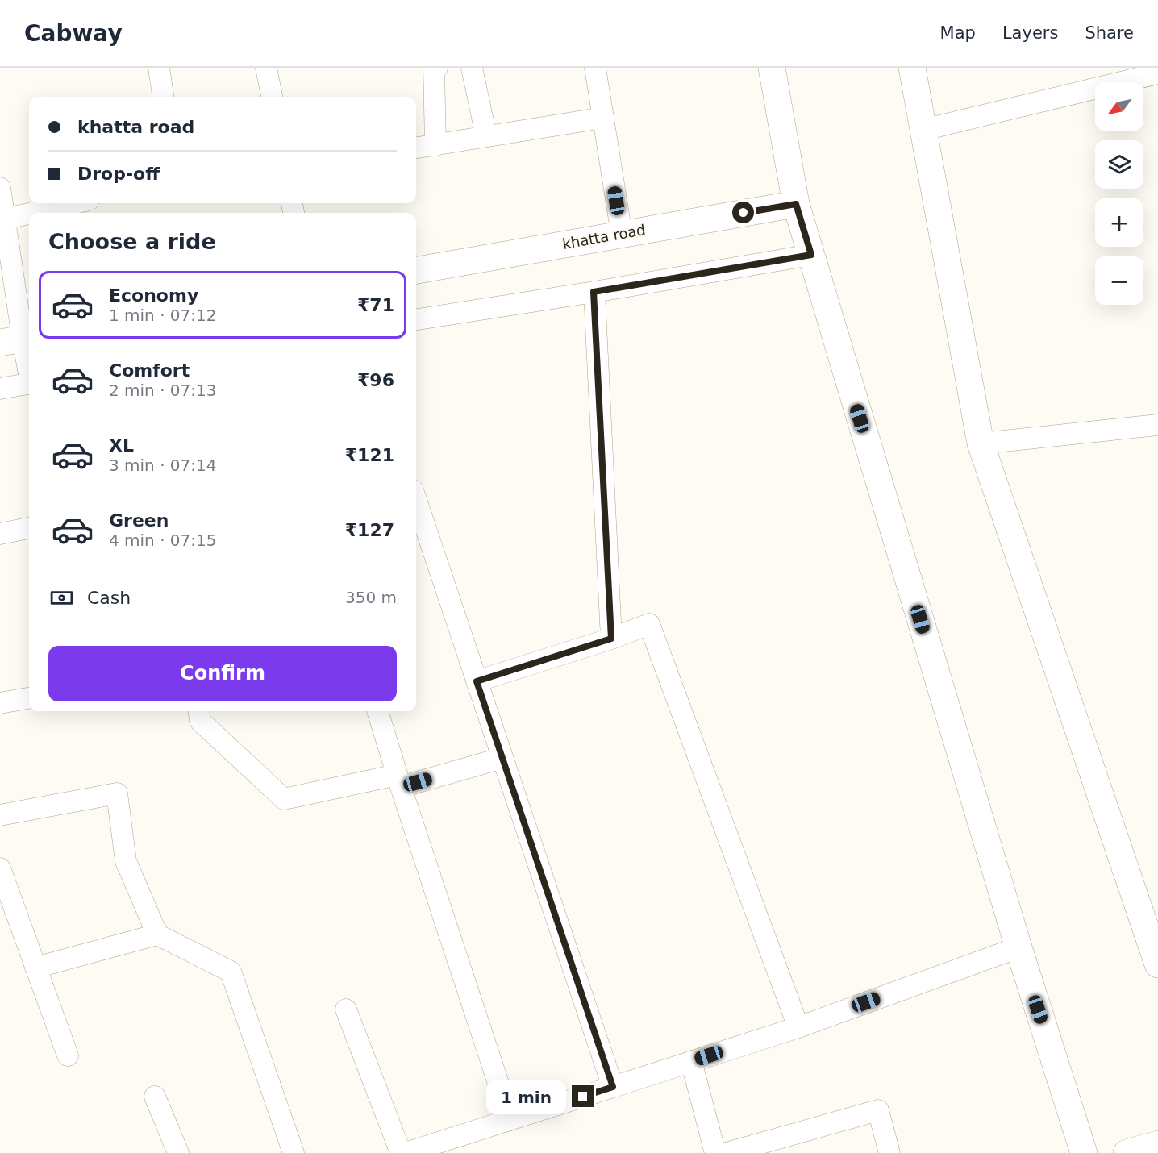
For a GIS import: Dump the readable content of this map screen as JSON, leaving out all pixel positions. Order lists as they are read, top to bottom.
{
  "streets": {
    "street": ["khatta road"]
  },
  "north": "bottom left",
  "page": {
    "header": "Cabway",
    "nav": ["Map", "Layers", "Share"],
    "map_buttons": ["+", "−"],
    "banner": ["khatta road", "Drop-off"],
    "heading": "Choose a ride",
    "list": [
      {
        "name": "Economy",
        "note": "1 min · 07:12",
        "value": "₹71"
      },
      {
        "name": "Comfort",
        "note": "2 min · 07:13",
        "value": "₹96"
      },
      {
        "name": "XL",
        "note": "3 min · 07:14",
        "value": "₹121"
      },
      {
        "name": "Green",
        "note": "4 min · 07:15",
        "value": "₹127"
      }
    ],
    "pay": ["Cash", "350 m"],
    "buttons": "Confirm",
    "bubble": "1 min"
  }
}
